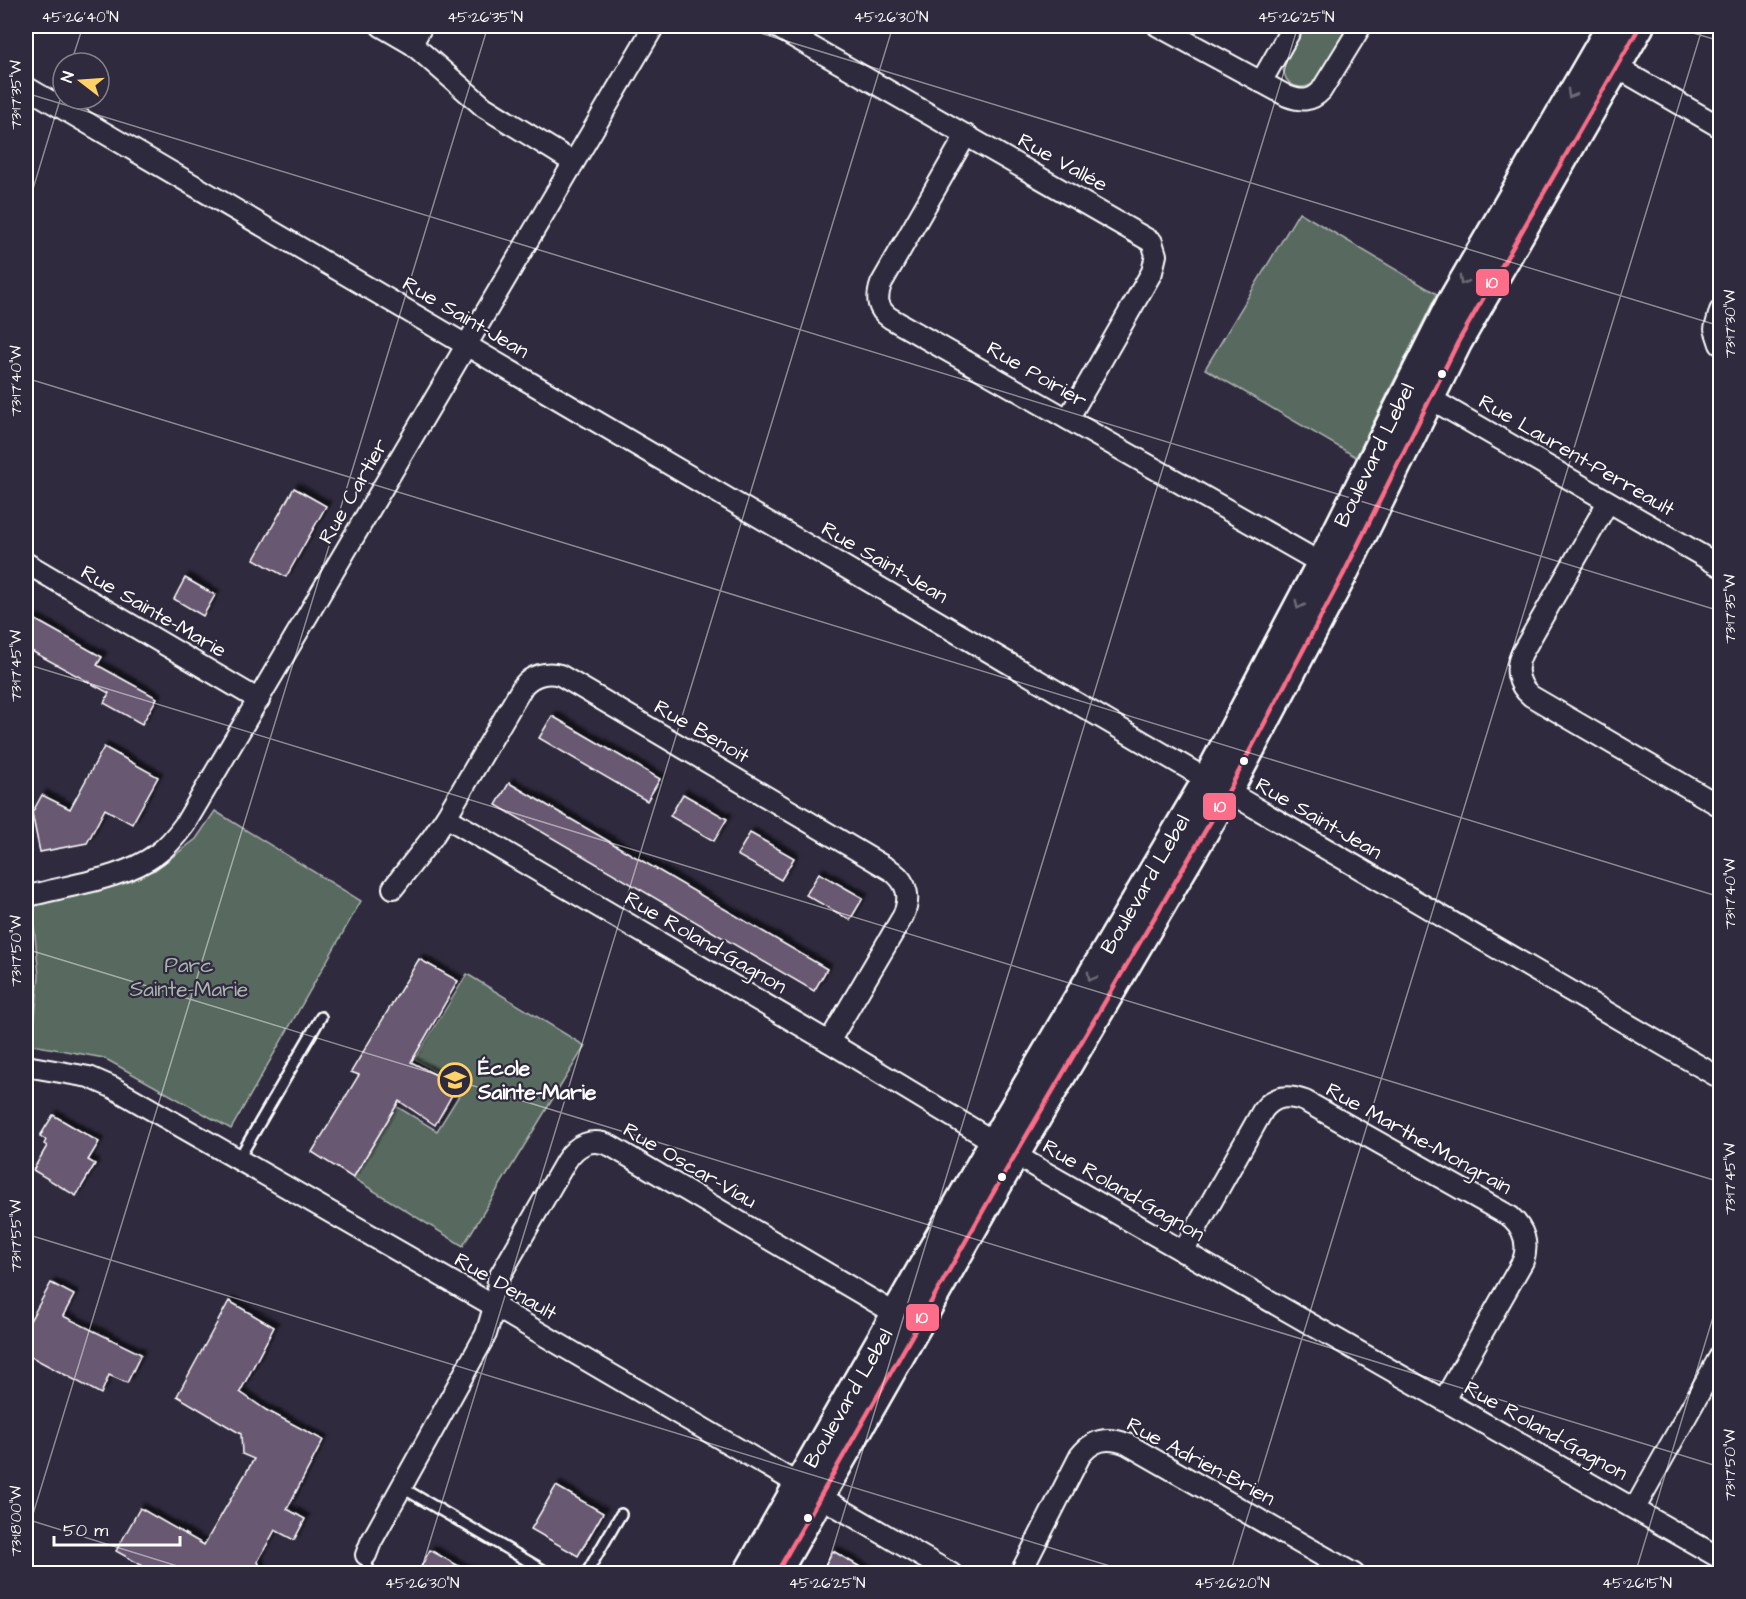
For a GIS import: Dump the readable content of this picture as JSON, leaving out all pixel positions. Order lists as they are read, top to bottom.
{
  "streets": {
    "street": [
      "Rue Vallée",
      "Rue Saint-Jean",
      "Rue Poirier",
      "Boulevard Lebel",
      "Rue Laurent-Perreault",
      "Rue Cartier",
      "Rue Sainte-Marie",
      "Rue Benoit",
      "Rue Roland-Gagnon",
      "Rue Marthe-Mongrain",
      "Rue Oscar-Viau",
      "Rue Denault",
      "Rue Adrien-Brien"
    ]
  },
  "crossings": [
    ["Rue Vallée", "Rue Poirier"],
    ["Rue Saint-Jean", "Boulevard Lebel"],
    ["Rue Saint-Jean", "Rue Cartier"],
    ["Rue Poirier", "Boulevard Lebel"],
    ["Boulevard Lebel", "Rue Laurent-Perreault"],
    ["Boulevard Lebel", "Rue Roland-Gagnon"],
    ["Boulevard Lebel", "Rue Oscar-Viau"],
    ["Boulevard Lebel", "Rue Denault"],
    ["Rue Cartier", "Rue Sainte-Marie"],
    ["Rue Benoit", "Rue Roland-Gagnon"],
    ["Rue Roland-Gagnon", "Rue Marthe-Mongrain"],
    ["Rue Oscar-Viau", "Rue Denault"]
  ],
  "parks": ["Parc Sainte-Marie"],
  "places": {
    "school or university": ["École Sainte-Marie"]
  },
  "lines": ["transit line 10"],
  "scale_bar": "50 m",
  "north": "left",
  "coordinates": [
    "45°26'40\"N",
    "45°26'35\"N",
    "45°26'30\"N",
    "45°26'25\"N",
    "73°17'35\"W",
    "73°17'30\"W",
    "73°17'40\"W",
    "73°17'45\"W",
    "73°17'50\"W",
    "73°17'55\"W",
    "73°18'00\"W",
    "45°26'20\"N",
    "45°26'15\"N"
  ]
}
